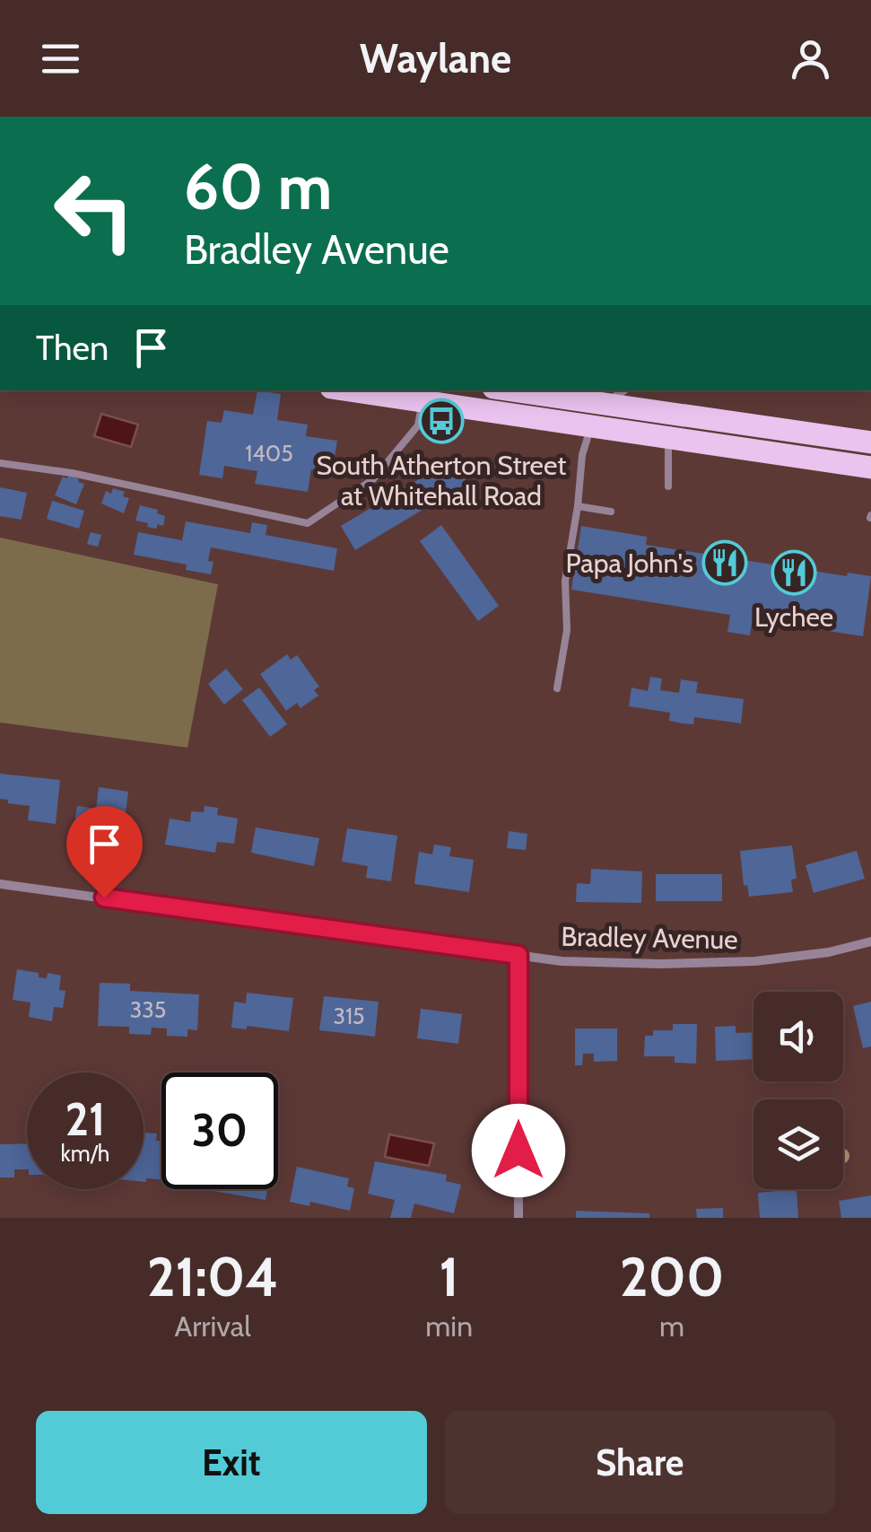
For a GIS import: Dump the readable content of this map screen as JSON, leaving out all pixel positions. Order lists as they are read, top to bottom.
{
  "streets": {
    "street": ["Bradley Avenue"]
  },
  "places": {
    "bus stop": ["South Atherton Street at Whitehall Road"],
    "restaurant": ["Papa John's", "Lychee"]
  },
  "house_numbers": ["1405", "335", "315"],
  "page": {
    "header": "Waylane",
    "turn": ["60 m", "Bradley Avenue"],
    "then": "Then",
    "speed": "21 km/h",
    "limit": "30",
    "eta": [
      "21:04",
      "Arrival",
      "1",
      "min",
      "200",
      "m"
    ],
    "buttons": ["Exit", "Share"]
  }
}
